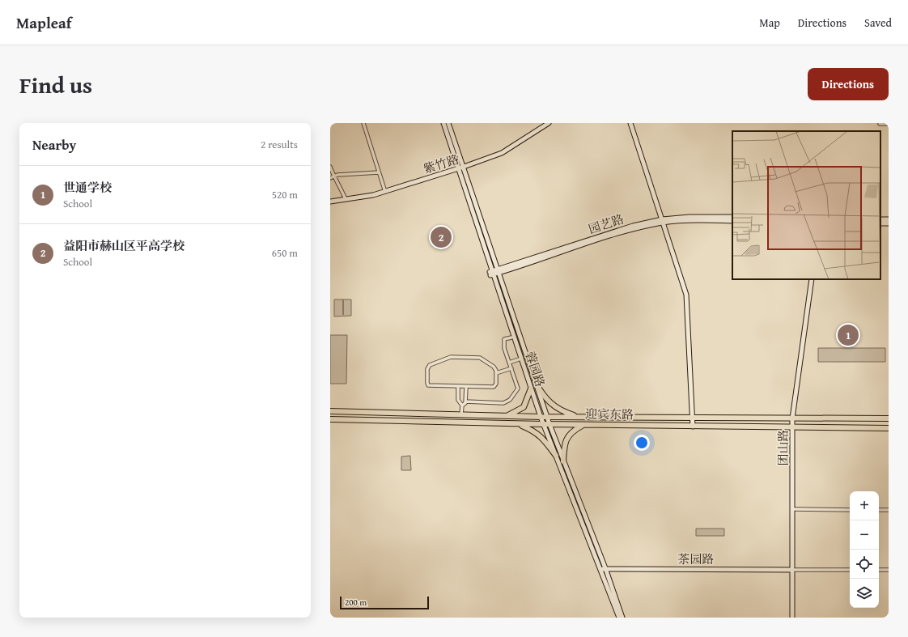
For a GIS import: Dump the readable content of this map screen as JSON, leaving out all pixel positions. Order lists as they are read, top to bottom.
{
  "streets": {
    "highway": ["迎宾东路"],
    "street": [
      "紫竹路",
      "园艺路",
      "蓉园路",
      "团山路",
      "茶园路"
    ]
  },
  "crossings": [
    ["紫竹路", "蓉园路"],
    ["园艺路", "蓉园路"],
    ["蓉园路", "迎宾东路"],
    ["蓉园路", "茶园路"],
    ["迎宾东路", "团山路"],
    ["团山路", "茶园路"]
  ],
  "scale_bar": "200 m",
  "page": {
    "header": "Mapleaf",
    "nav": ["Map", "Directions", "Saved"],
    "title": "Find us",
    "buttons": "Directions",
    "heading": ["Nearby", "2 results"],
    "list": [
      {
        "mark": "1",
        "name": "世通学校",
        "note": "School",
        "value": "520 m"
      },
      {
        "mark": "2",
        "name": "益阳市赫山区平高学校",
        "note": "School",
        "value": "650 m"
      }
    ],
    "pins": ["2", "1"],
    "map_buttons": ["+", "−"],
    "scale": "200 m"
  }
}
